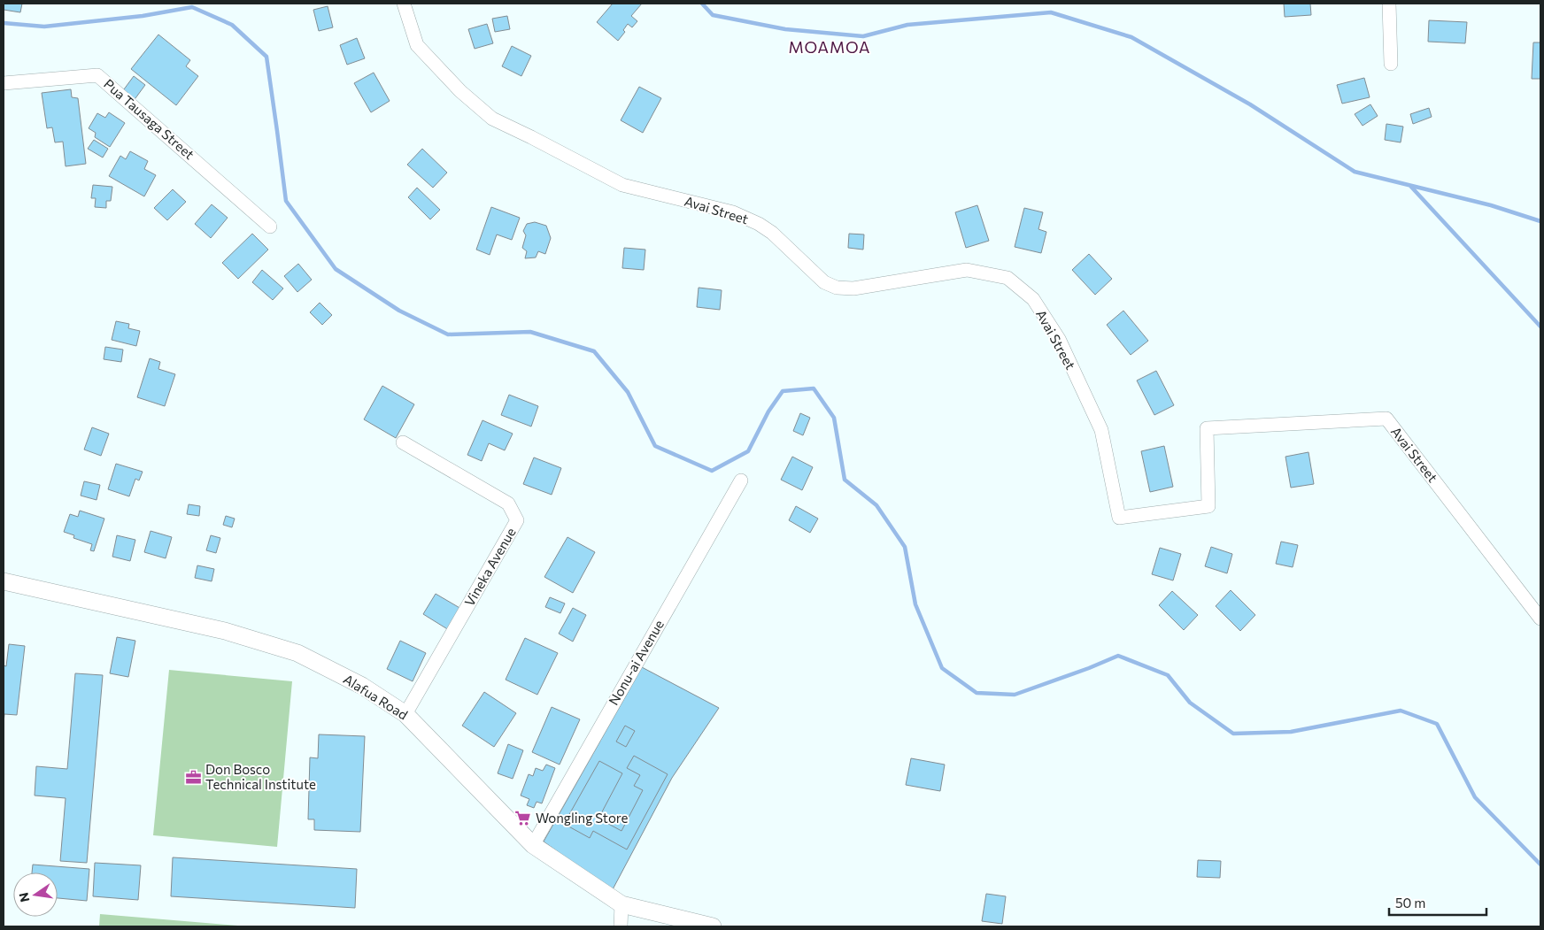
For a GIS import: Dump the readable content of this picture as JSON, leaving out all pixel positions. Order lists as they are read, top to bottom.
{
  "streets": {
    "street": [
      "Pua Tausaga Street",
      "Avai Street",
      "Vineka Avenue",
      "Nonu-ai Avenue",
      "Alafua Road"
    ]
  },
  "crossings": [
    ["Vineka Avenue", "Alafua Road"],
    ["Nonu-ai Avenue", "Alafua Road"]
  ],
  "districts": ["MOAMOA"],
  "places": {
    "office": ["Don Bosco Technical Institute"],
    "supermarket": ["Wongling Store"]
  },
  "scale_bar": "50 m",
  "north": "left"
}
